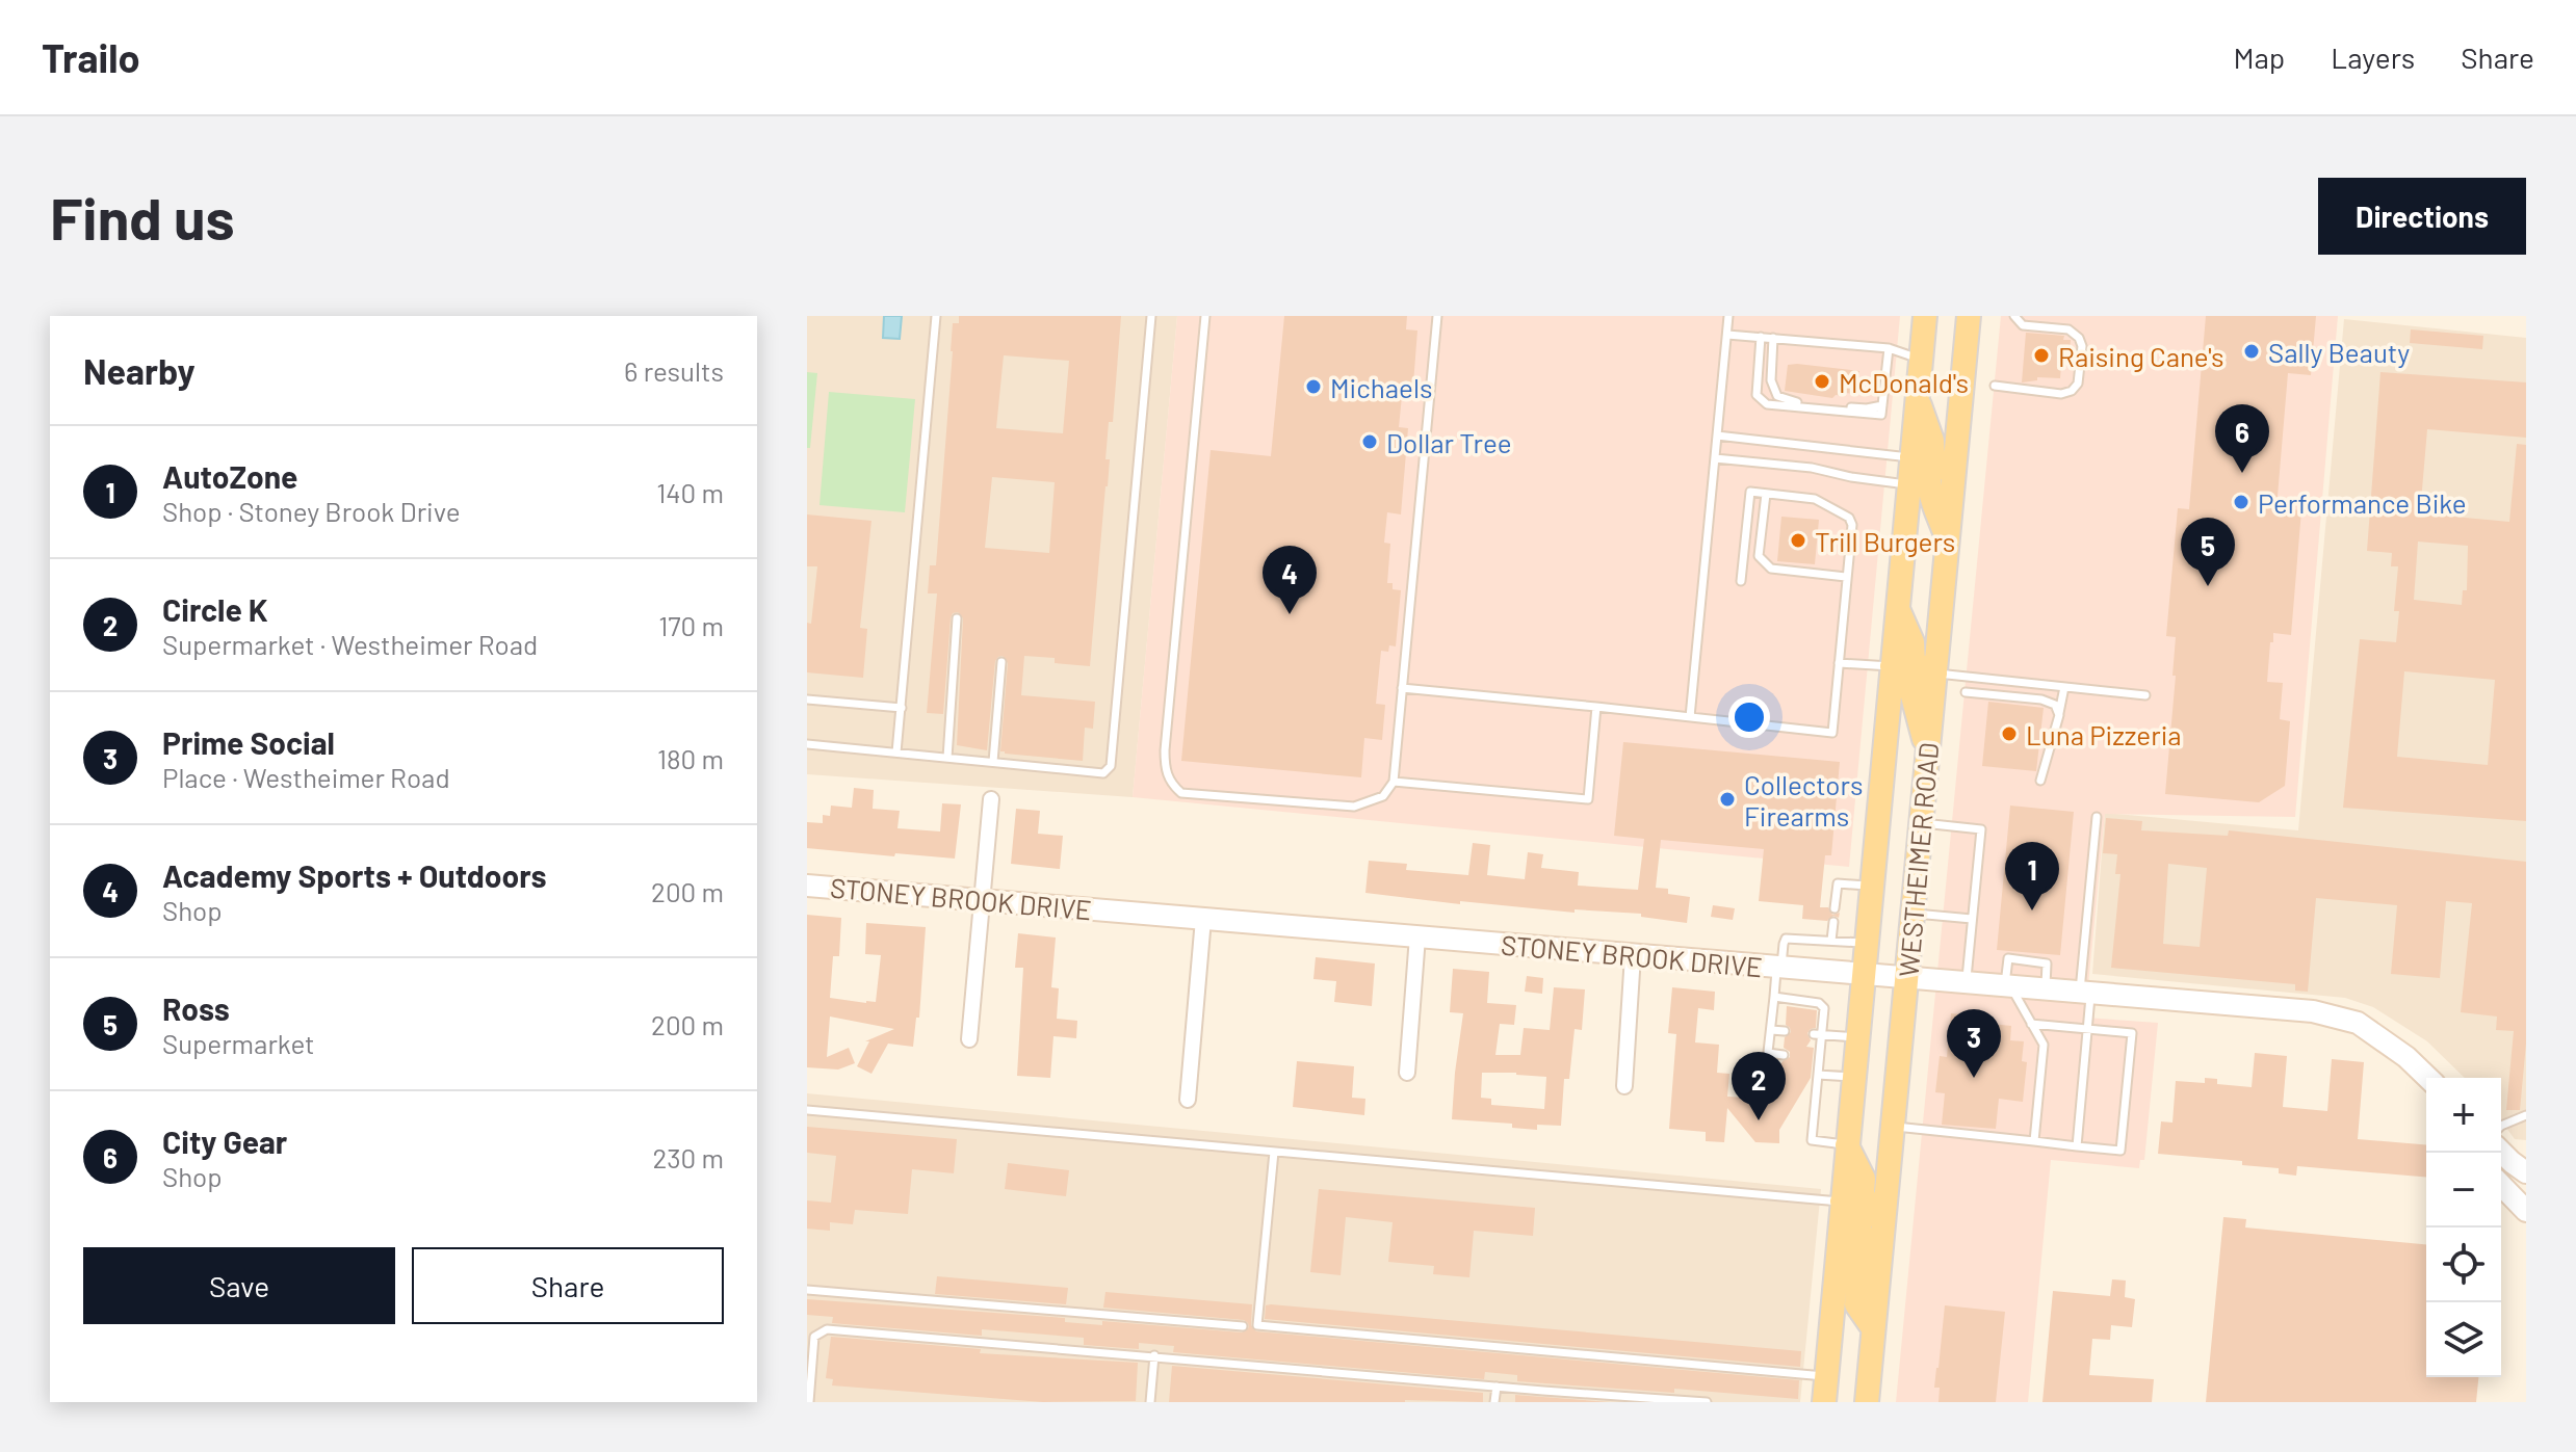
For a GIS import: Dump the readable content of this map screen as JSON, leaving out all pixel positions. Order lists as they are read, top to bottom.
{
  "streets": {
    "main road": ["WESTHEIMER ROAD"],
    "street": ["STONEY BROOK DRIVE"]
  },
  "crossings": [
    ["WESTHEIMER ROAD", "STONEY BROOK DRIVE"]
  ],
  "places": [
    "Sally Beauty",
    "Raising Cane's",
    "McDonald's",
    "Michaels",
    "Dollar Tree",
    "Performance Bike",
    "Trill Burgers",
    "Luna Pizzeria",
    "Collectors Firearms"
  ],
  "page": {
    "header": "Trailo",
    "nav": ["Map", "Layers", "Share"],
    "buttons": [
      "Directions",
      ["Save", "Share"]
    ],
    "title": "Find us",
    "heading": ["Nearby", "6 results"],
    "pins": [
      "6",
      "5",
      "4",
      "1",
      "3",
      "2"
    ],
    "list": [
      {
        "mark": "1",
        "name": "AutoZone",
        "note": "Shop · Stoney Brook Drive",
        "value": "140 m"
      },
      {
        "mark": "2",
        "name": "Circle K",
        "note": "Supermarket · Westheimer Road",
        "value": "170 m"
      },
      {
        "mark": "3",
        "name": "Prime Social",
        "note": "Place · Westheimer Road",
        "value": "180 m"
      },
      {
        "mark": "4",
        "name": "Academy Sports + Outdoors",
        "note": "Shop",
        "value": "200 m"
      },
      {
        "mark": "5",
        "name": "Ross",
        "note": "Supermarket",
        "value": "200 m"
      },
      {
        "mark": "6",
        "name": "City Gear",
        "note": "Shop",
        "value": "230 m"
      }
    ],
    "map_buttons": ["+", "−"]
  }
}
